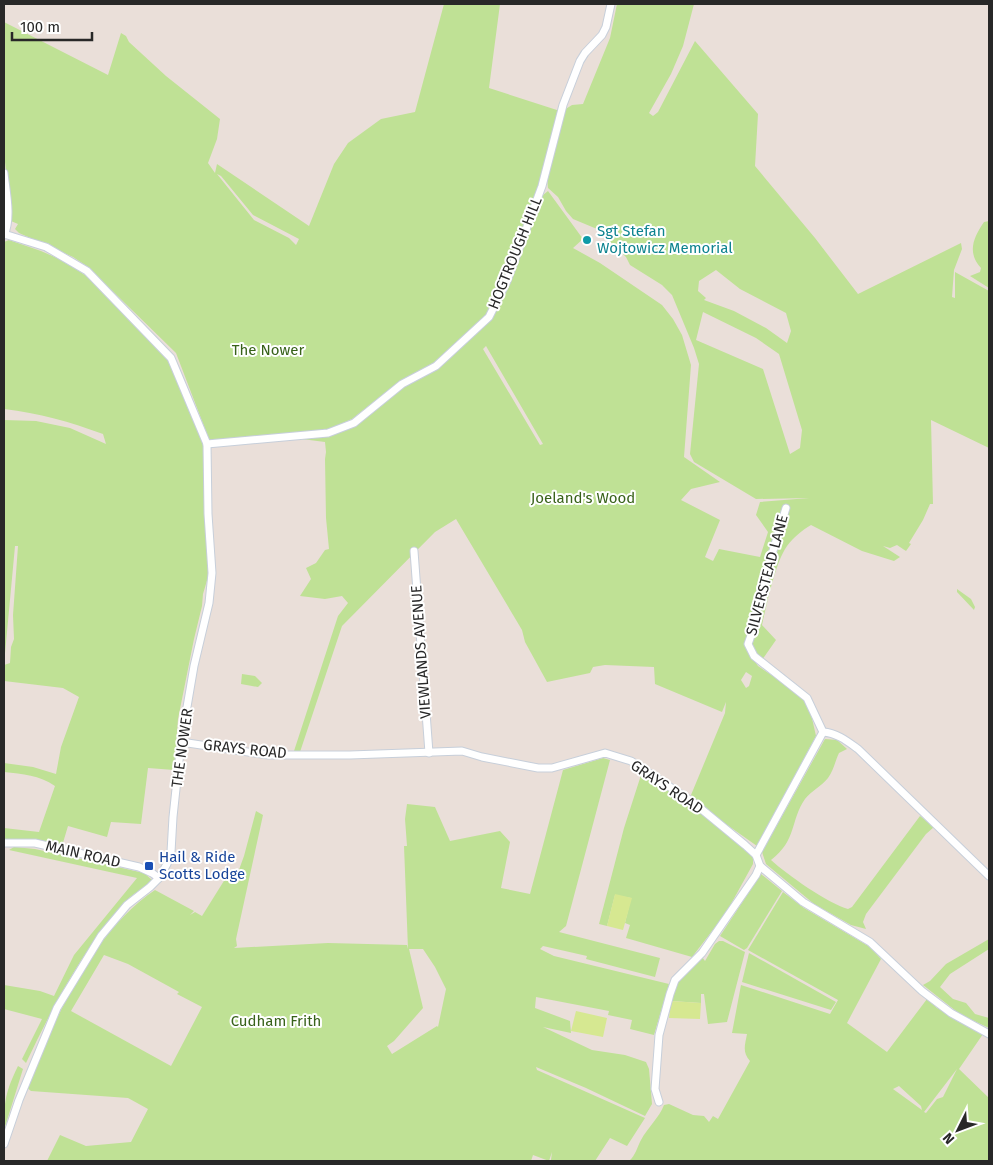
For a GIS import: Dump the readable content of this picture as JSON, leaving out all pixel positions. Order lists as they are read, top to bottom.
{
  "streets": {
    "street": [
      "HOGTROUGH HILL",
      "SILVERSTEAD LANE",
      "VIEWLANDS AVENUE",
      "THE NOWER",
      "GRAYS ROAD",
      "MAIN ROAD"
    ]
  },
  "crossings": [
    ["HOGTROUGH HILL", "THE NOWER"],
    ["VIEWLANDS AVENUE", "GRAYS ROAD"],
    ["THE NOWER", "GRAYS ROAD"],
    ["THE NOWER", "MAIN ROAD"]
  ],
  "parks": ["The Nower", "Joeland's Wood", "Cudham Frith"],
  "places": {
    "other": ["Sgt Stefan Wojtowicz Memorial"],
    "transit": ["Hail & Ride Scotts Lodge"]
  },
  "scale_bar": "100 m",
  "north": "bottom left"
}
